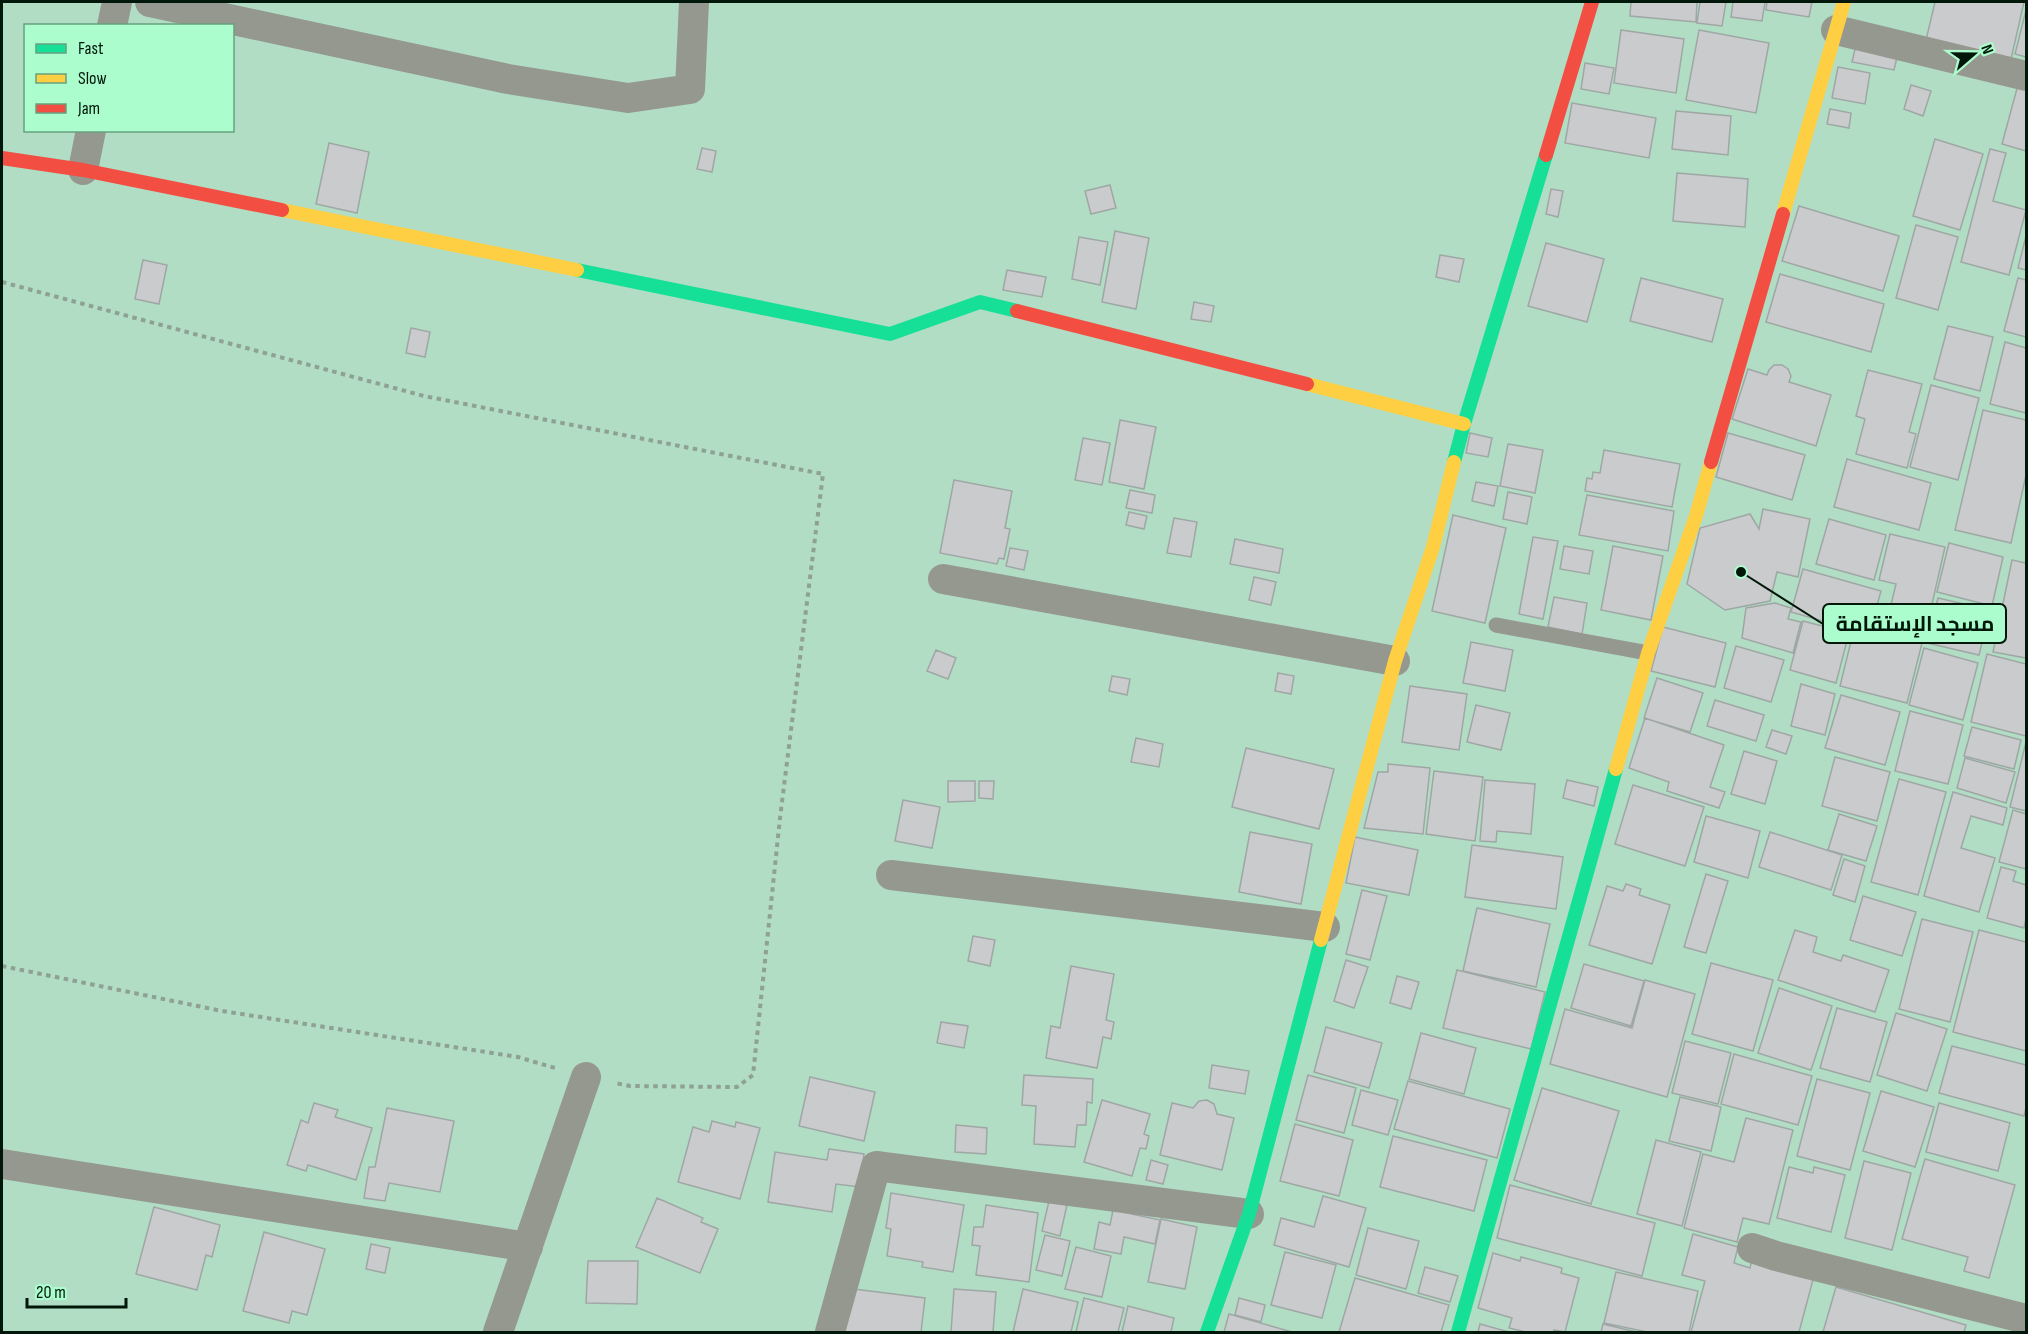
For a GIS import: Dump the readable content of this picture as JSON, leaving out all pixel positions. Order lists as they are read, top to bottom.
{
  "places": ["مسجد الإستقامة"],
  "legend": ["Fast", "Slow", "Jam"],
  "scale_bar": "20 m",
  "north": "right"
}
